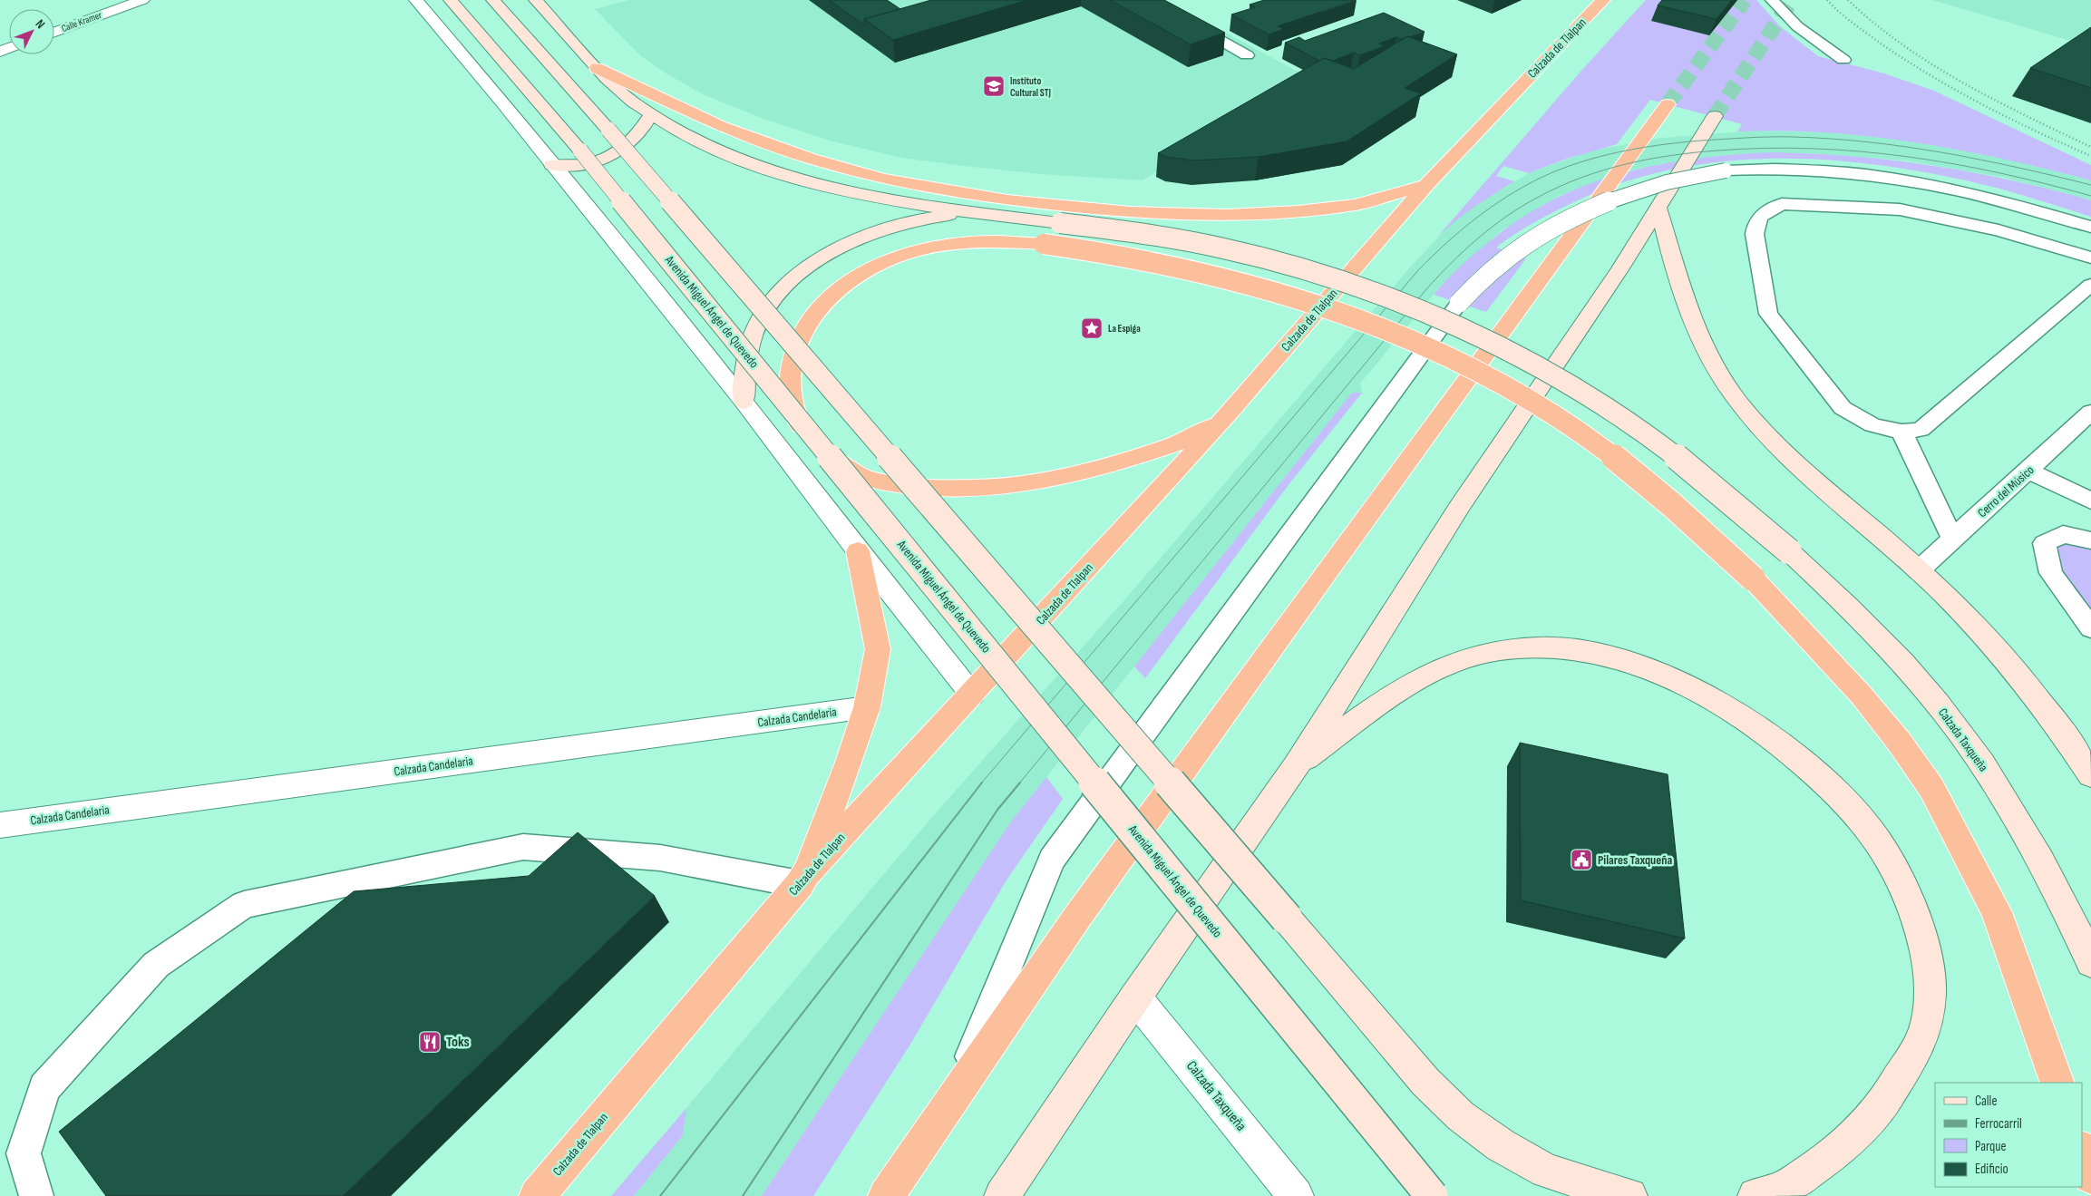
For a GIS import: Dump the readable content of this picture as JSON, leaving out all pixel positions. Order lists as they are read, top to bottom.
{
  "streets": {
    "highway": ["Calzada de Tlalpan"],
    "main road": ["Avenida Miguel Ángel de Quevedo", "Calzada Taxqueña"],
    "street": ["Calle Kramer", "Calzada Candelaria"],
    "lane": ["Cerro del Músico"]
  },
  "places": {
    "school or university": ["Instituto Cultural STJ"],
    "place": ["La Espiga"],
    "public building": ["Pilares Taxqueña"],
    "restaurant": ["Toks"]
  },
  "legend": [
    "Calle",
    "Ferrocarril",
    "Parque",
    "Edificio"
  ],
  "north": "top right"
}
